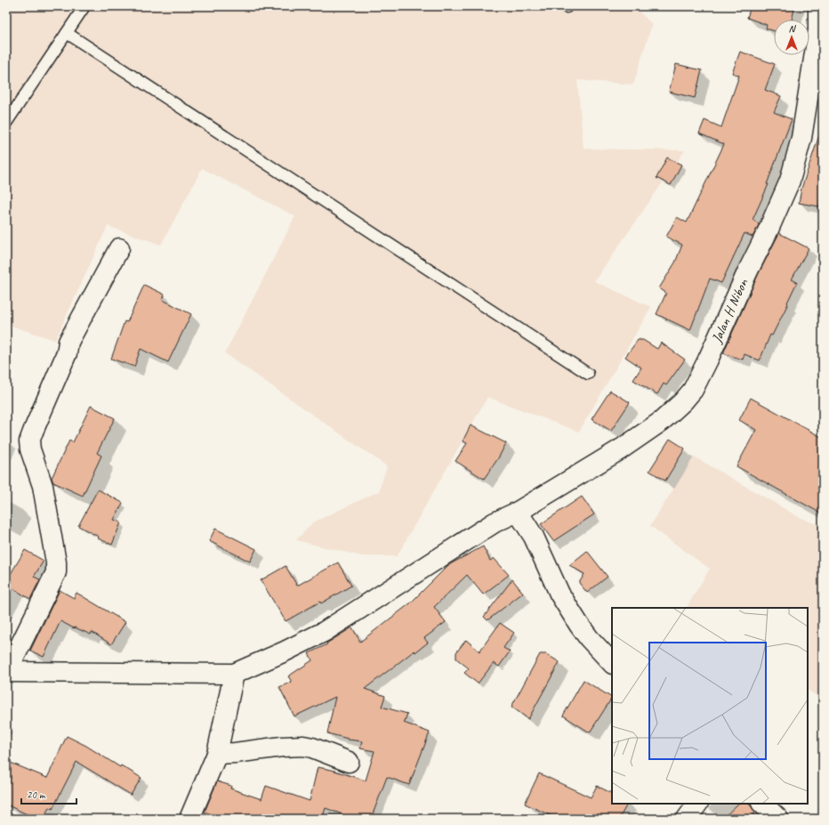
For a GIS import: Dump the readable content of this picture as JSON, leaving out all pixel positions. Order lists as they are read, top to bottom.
{
  "streets": {
    "street": ["Jalan H Nibon"]
  },
  "scale_bar": "20 m",
  "north": "top"
}
